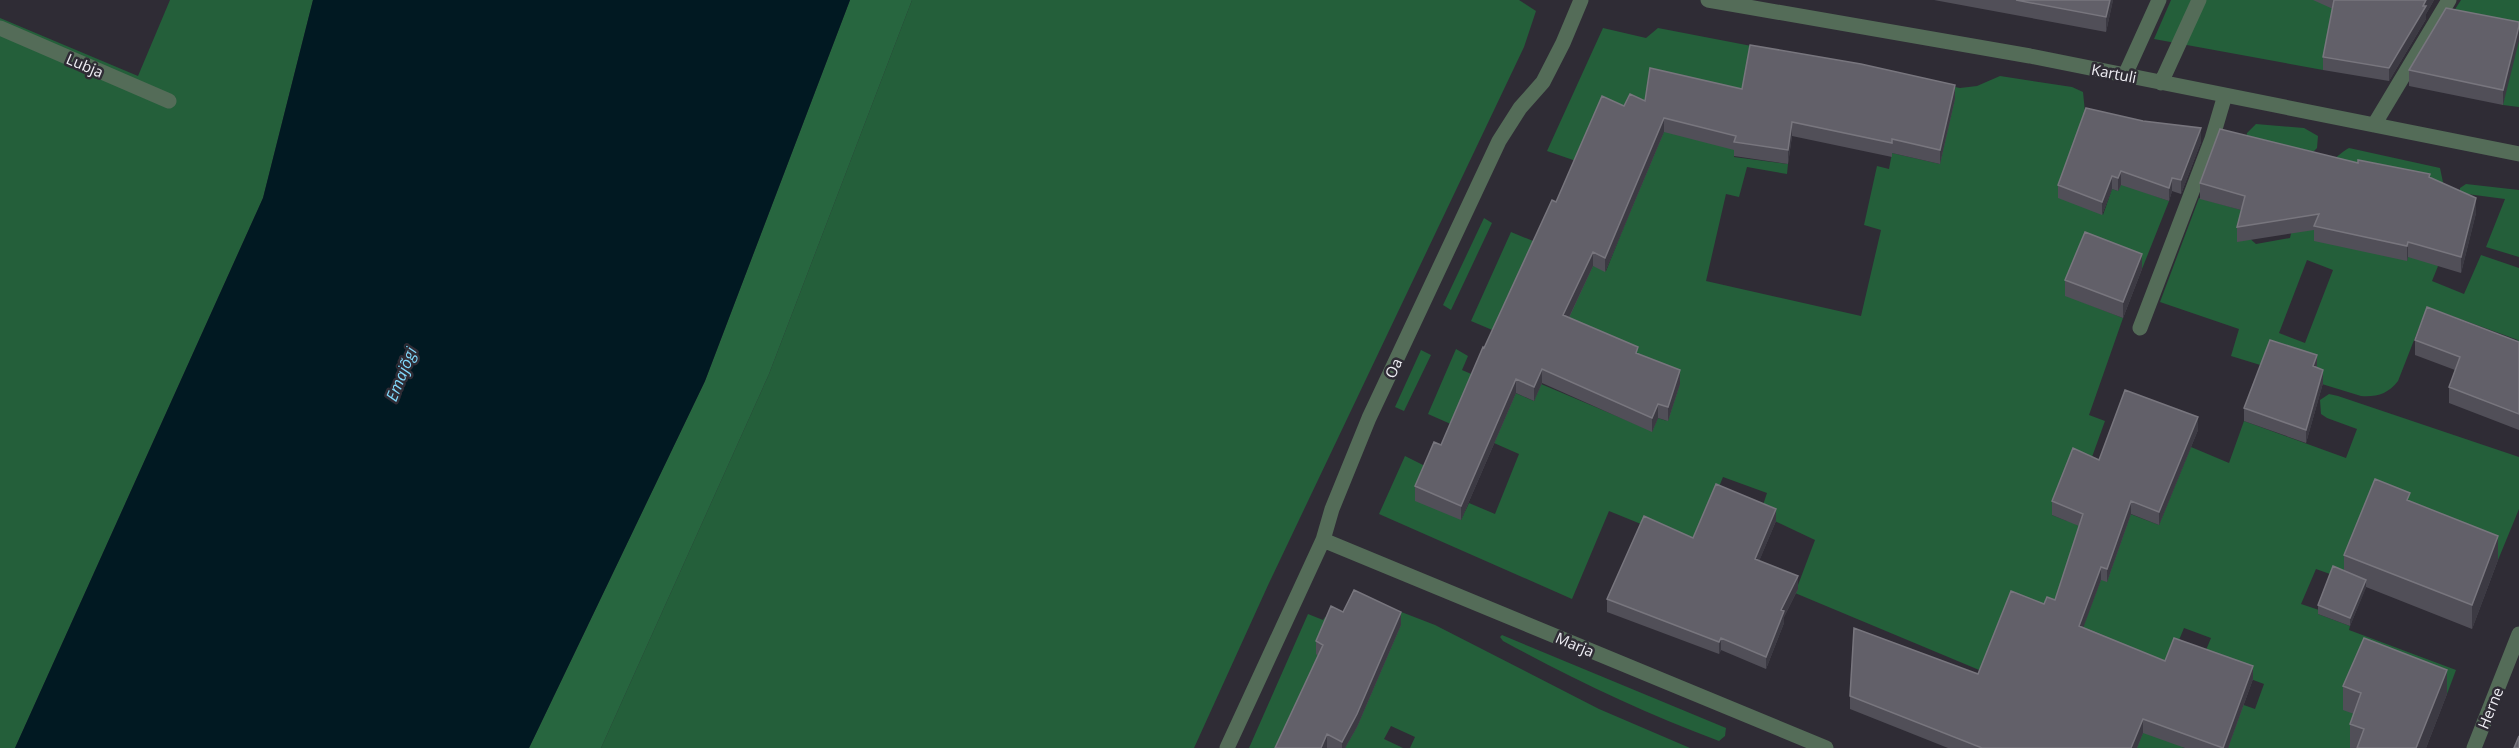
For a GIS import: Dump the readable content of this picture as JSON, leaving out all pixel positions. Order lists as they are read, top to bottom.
{
  "streets": {
    "street": [
      "Lubja",
      "Kartuli",
      "Oa",
      "Marja",
      "Herne"
    ]
  },
  "crossings": [
    ["Oa", "Marja"]
  ],
  "water": ["Emajõgi"]
}
